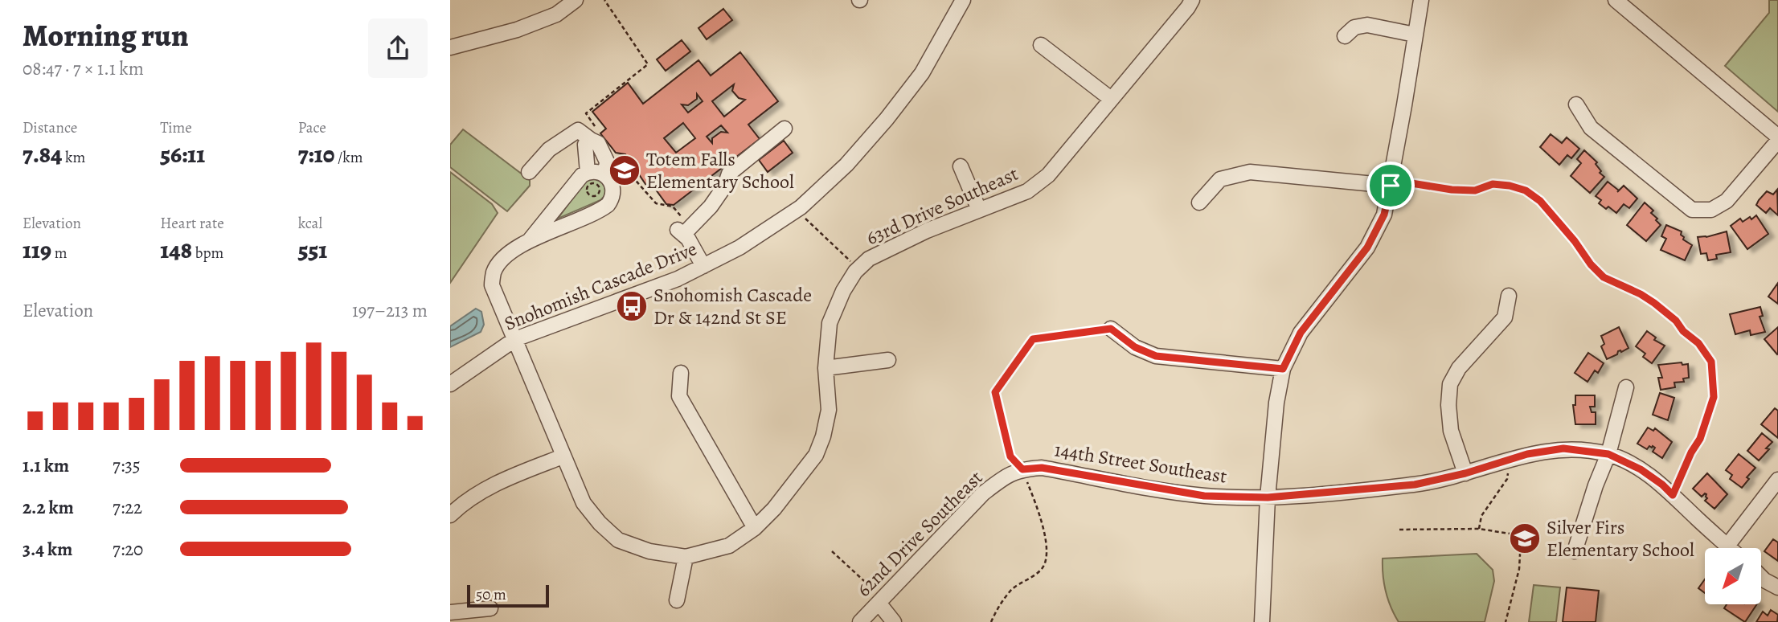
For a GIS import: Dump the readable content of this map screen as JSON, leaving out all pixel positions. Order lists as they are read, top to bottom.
{
  "streets": {
    "street": [
      "63rd Drive Southeast",
      "Snohomish Cascade Drive",
      "144th Street Southeast",
      "62nd Drive Southeast"
    ]
  },
  "crossings": [
    ["144th Street Southeast", "62nd Drive Southeast"]
  ],
  "places": {
    "school or university": ["Totem Falls Elementary School", "Silver Firs Elementary School"],
    "bus stop": ["Snohomish Cascade Dr & 142nd St SE"]
  },
  "scale_bar": "50 m",
  "north": "bottom left",
  "page": {
    "heading": ["Morning run", "08:47 · 7 × 1.1 km"],
    "stats": [
      ["Distance", "7.84 km"],
      ["Time", "56:11"],
      ["Pace", "7:10 /km"],
      ["Elevation", "119 m"],
      ["Heart rate", "148 bpm"],
      ["kcal", "551"]
    ],
    "chart": ["Elevation", "197–213 m"],
    "list": [
      {
        "name": "1.1 km",
        "note": "7:35"
      },
      {
        "name": "2.2 km",
        "note": "7:22"
      },
      {
        "name": "3.4 km",
        "note": "7:20"
      }
    ],
    "scale": "50 m"
  }
}
